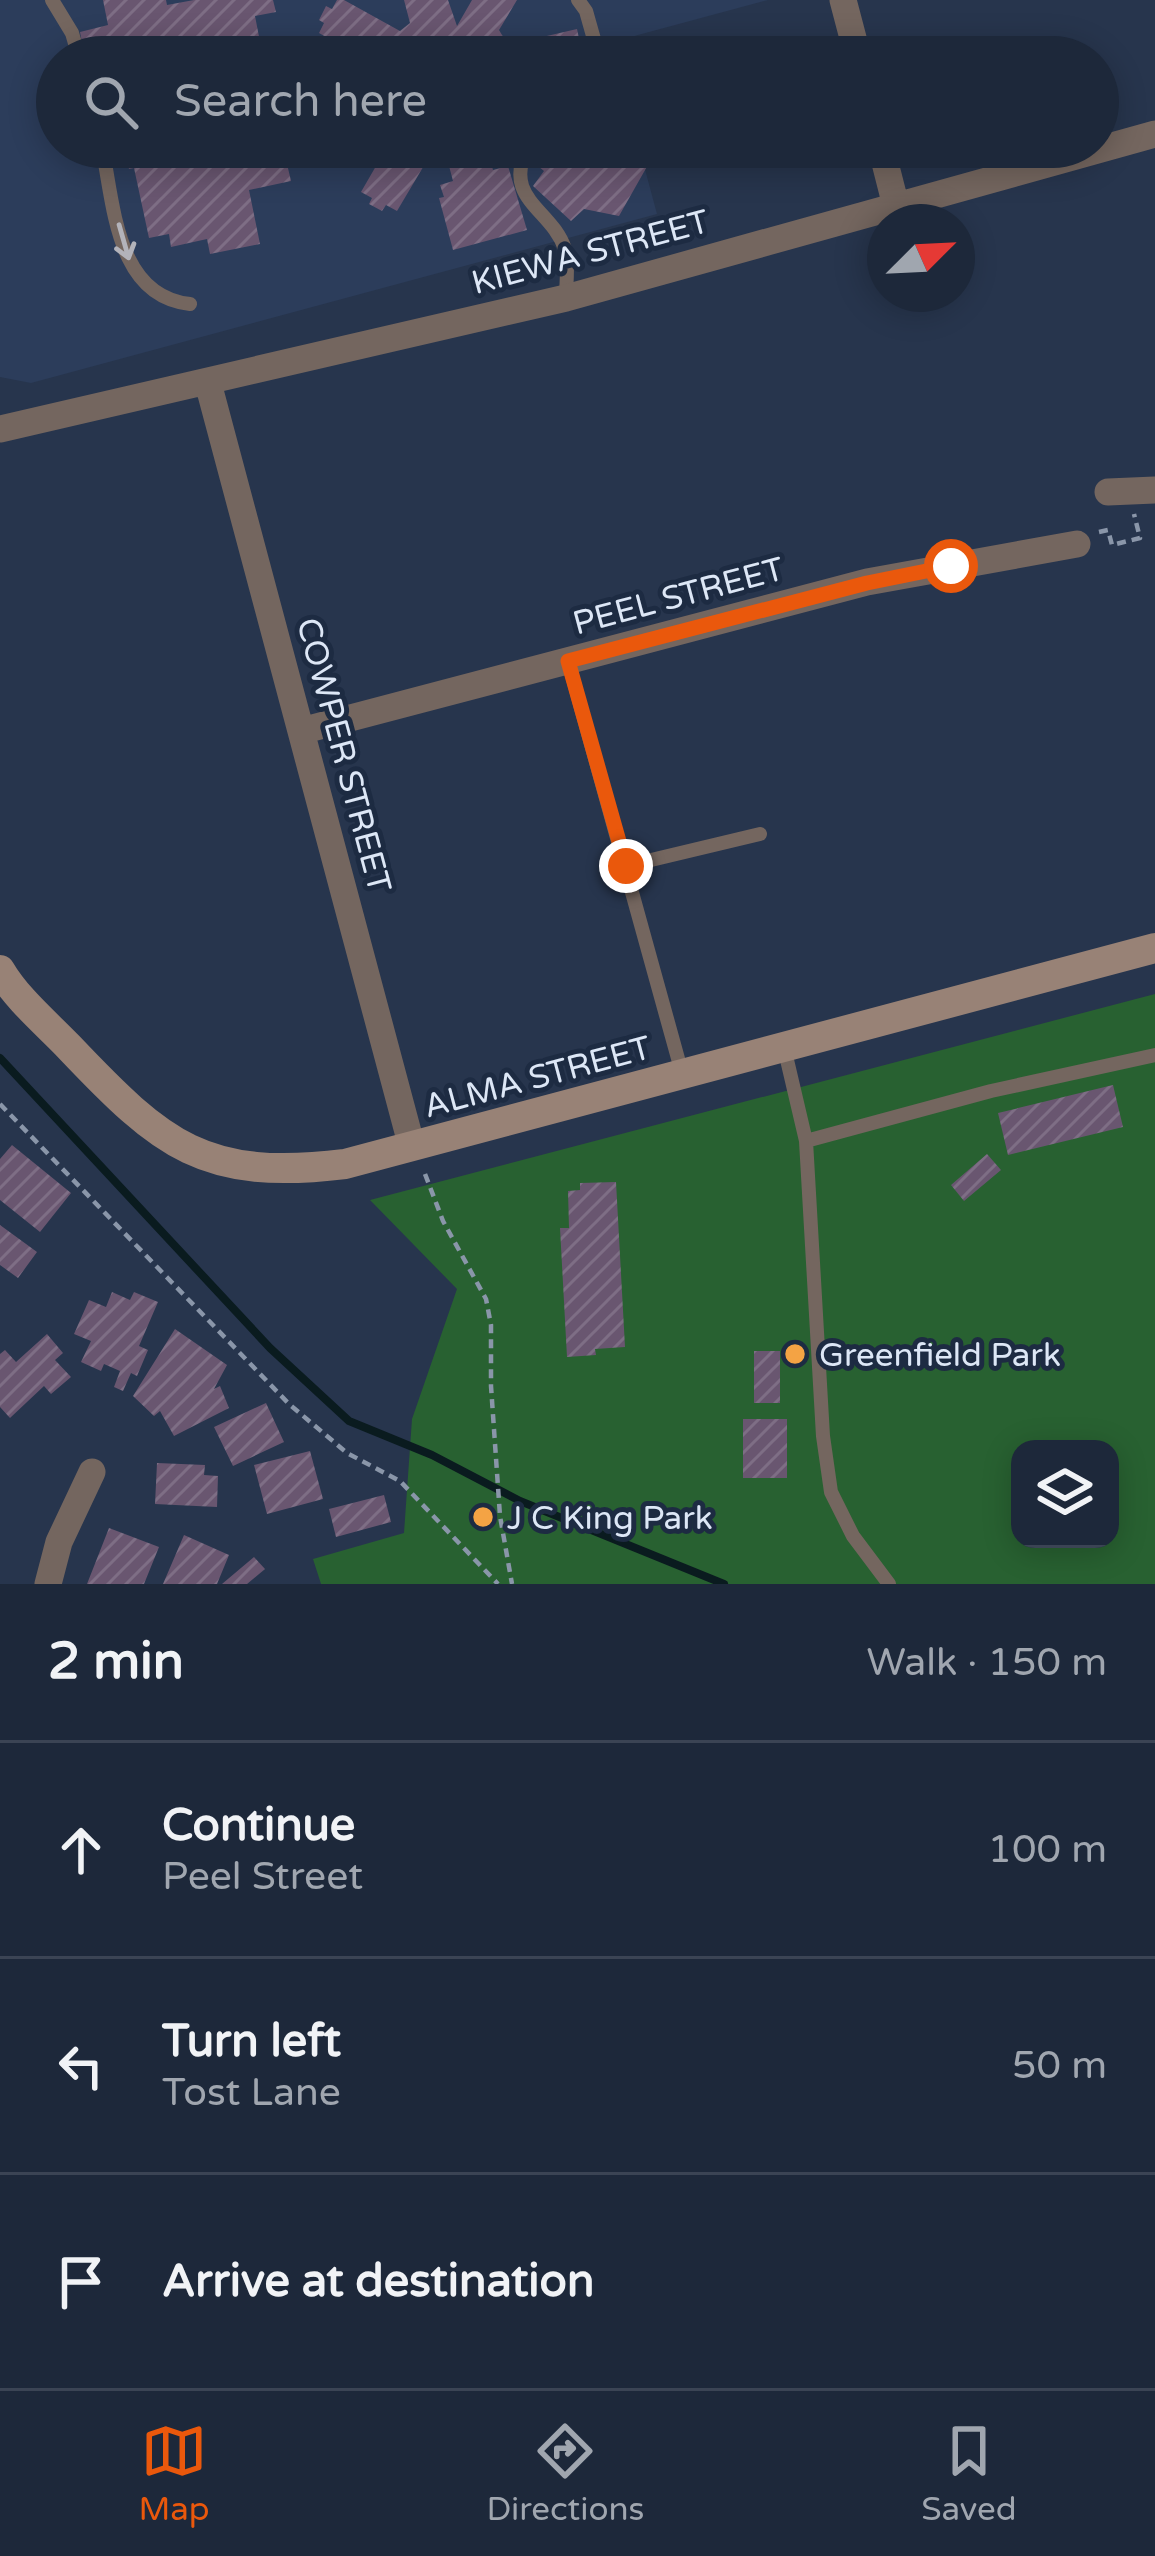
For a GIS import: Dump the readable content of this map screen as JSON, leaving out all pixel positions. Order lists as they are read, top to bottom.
{
  "streets": {
    "street": [
      "KIEWA STREET",
      "PEEL STREET",
      "COWPER STREET",
      "ALMA STREET"
    ]
  },
  "crossings": [
    ["KIEWA STREET", "COWPER STREET"],
    ["PEEL STREET", "COWPER STREET"],
    ["COWPER STREET", "ALMA STREET"]
  ],
  "places": ["Greenfield Park", "J C King Park"],
  "north": "top right",
  "page": {
    "search": "Search here",
    "heading": ["2 min", "Walk · 150 m"],
    "list": [
      ["Continue", "Peel Street", "100 m"],
      ["Turn left", "Tost Lane", "50 m"],
      "Arrive at destination"
    ],
    "nav": ["Map", "Directions", "Saved"]
  }
}
